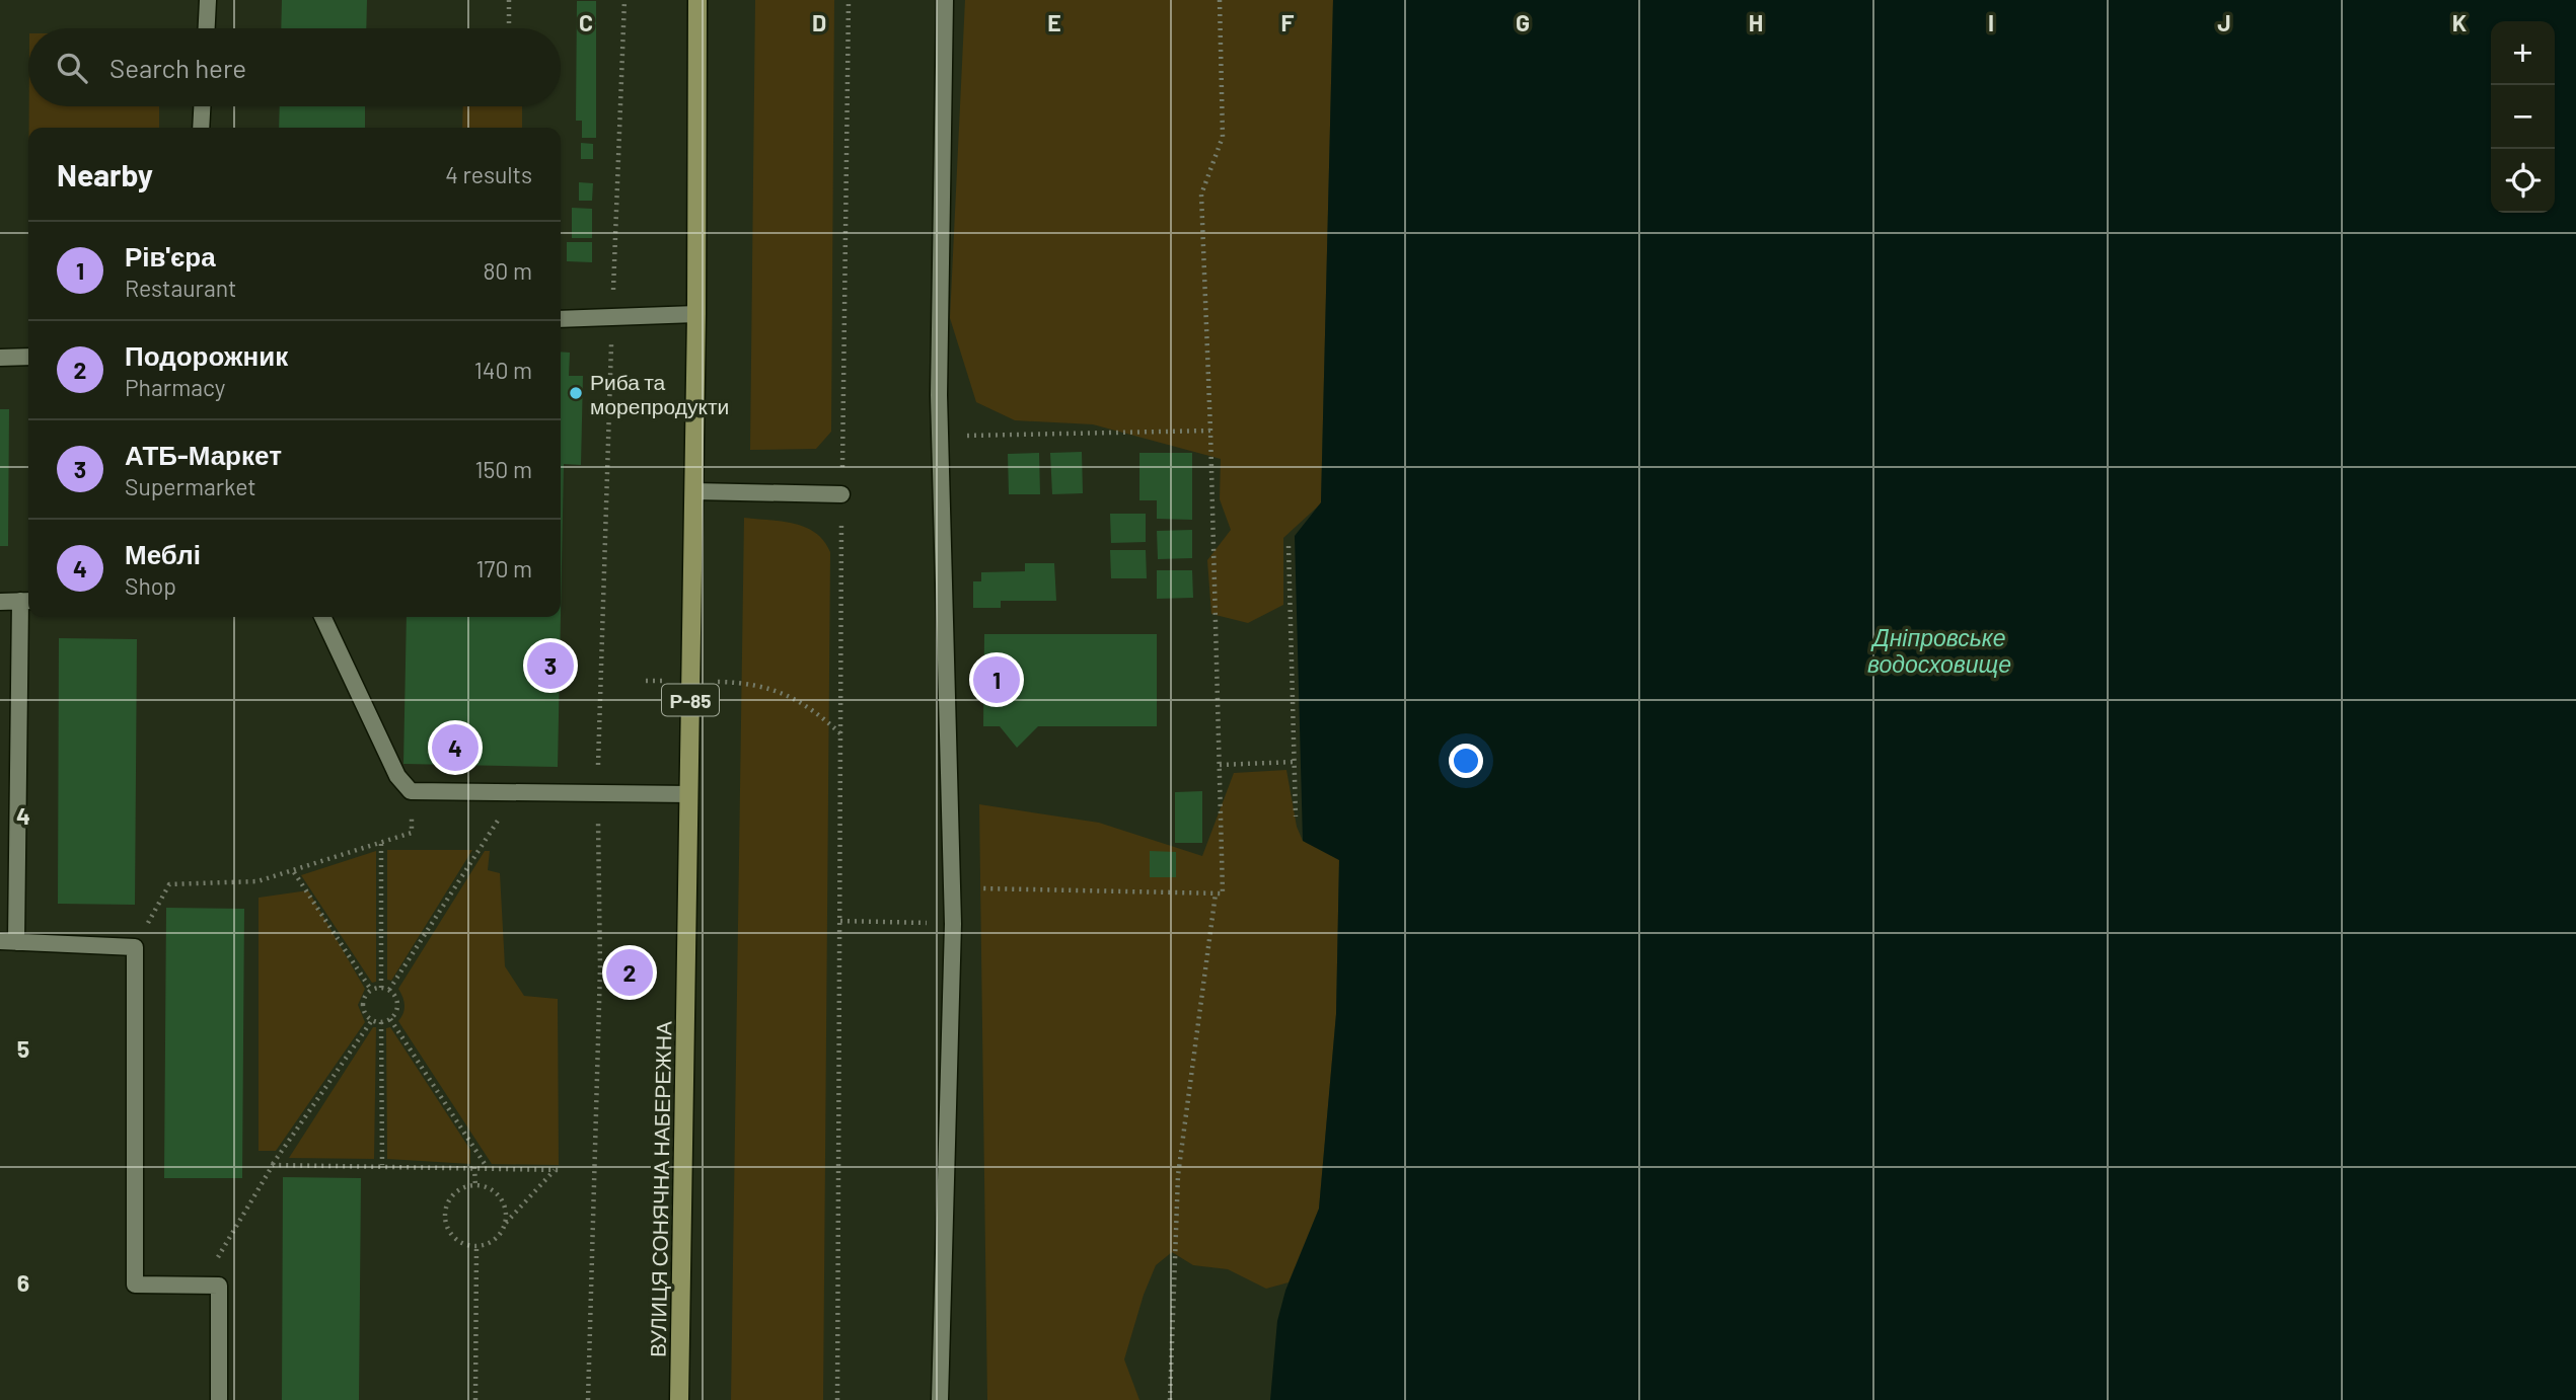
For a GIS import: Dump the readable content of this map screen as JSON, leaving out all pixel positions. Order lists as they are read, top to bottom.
{
  "streets": {
    "main road": ["Р-85", "ВУЛИЦЯ СОНЯЧНА НАБЕРЕЖНА"]
  },
  "water": ["Дніпровське водосховище"],
  "places": ["Риба та морепродукти"],
  "page": {
    "map_buttons": ["+", "−"],
    "search": "Search here",
    "heading": ["Nearby", "4 results"],
    "list": [
      {
        "mark": "1",
        "name": "Рів'єра",
        "note": "Restaurant",
        "value": "80 m"
      },
      {
        "mark": "2",
        "name": "Подорожник",
        "note": "Pharmacy",
        "value": "140 m"
      },
      {
        "mark": "3",
        "name": "АТБ-Маркет",
        "note": "Supermarket",
        "value": "150 m"
      },
      {
        "mark": "4",
        "name": "Меблі",
        "note": "Shop",
        "value": "170 m"
      }
    ],
    "pins": [
      "3",
      "1",
      "4",
      "2"
    ]
  },
  "grid": {
    "columns": [
      "C",
      "D",
      "E",
      "F",
      "G",
      "H",
      "I",
      "J",
      "K"
    ],
    "rows": ["4", "5", "6"]
  }
}
